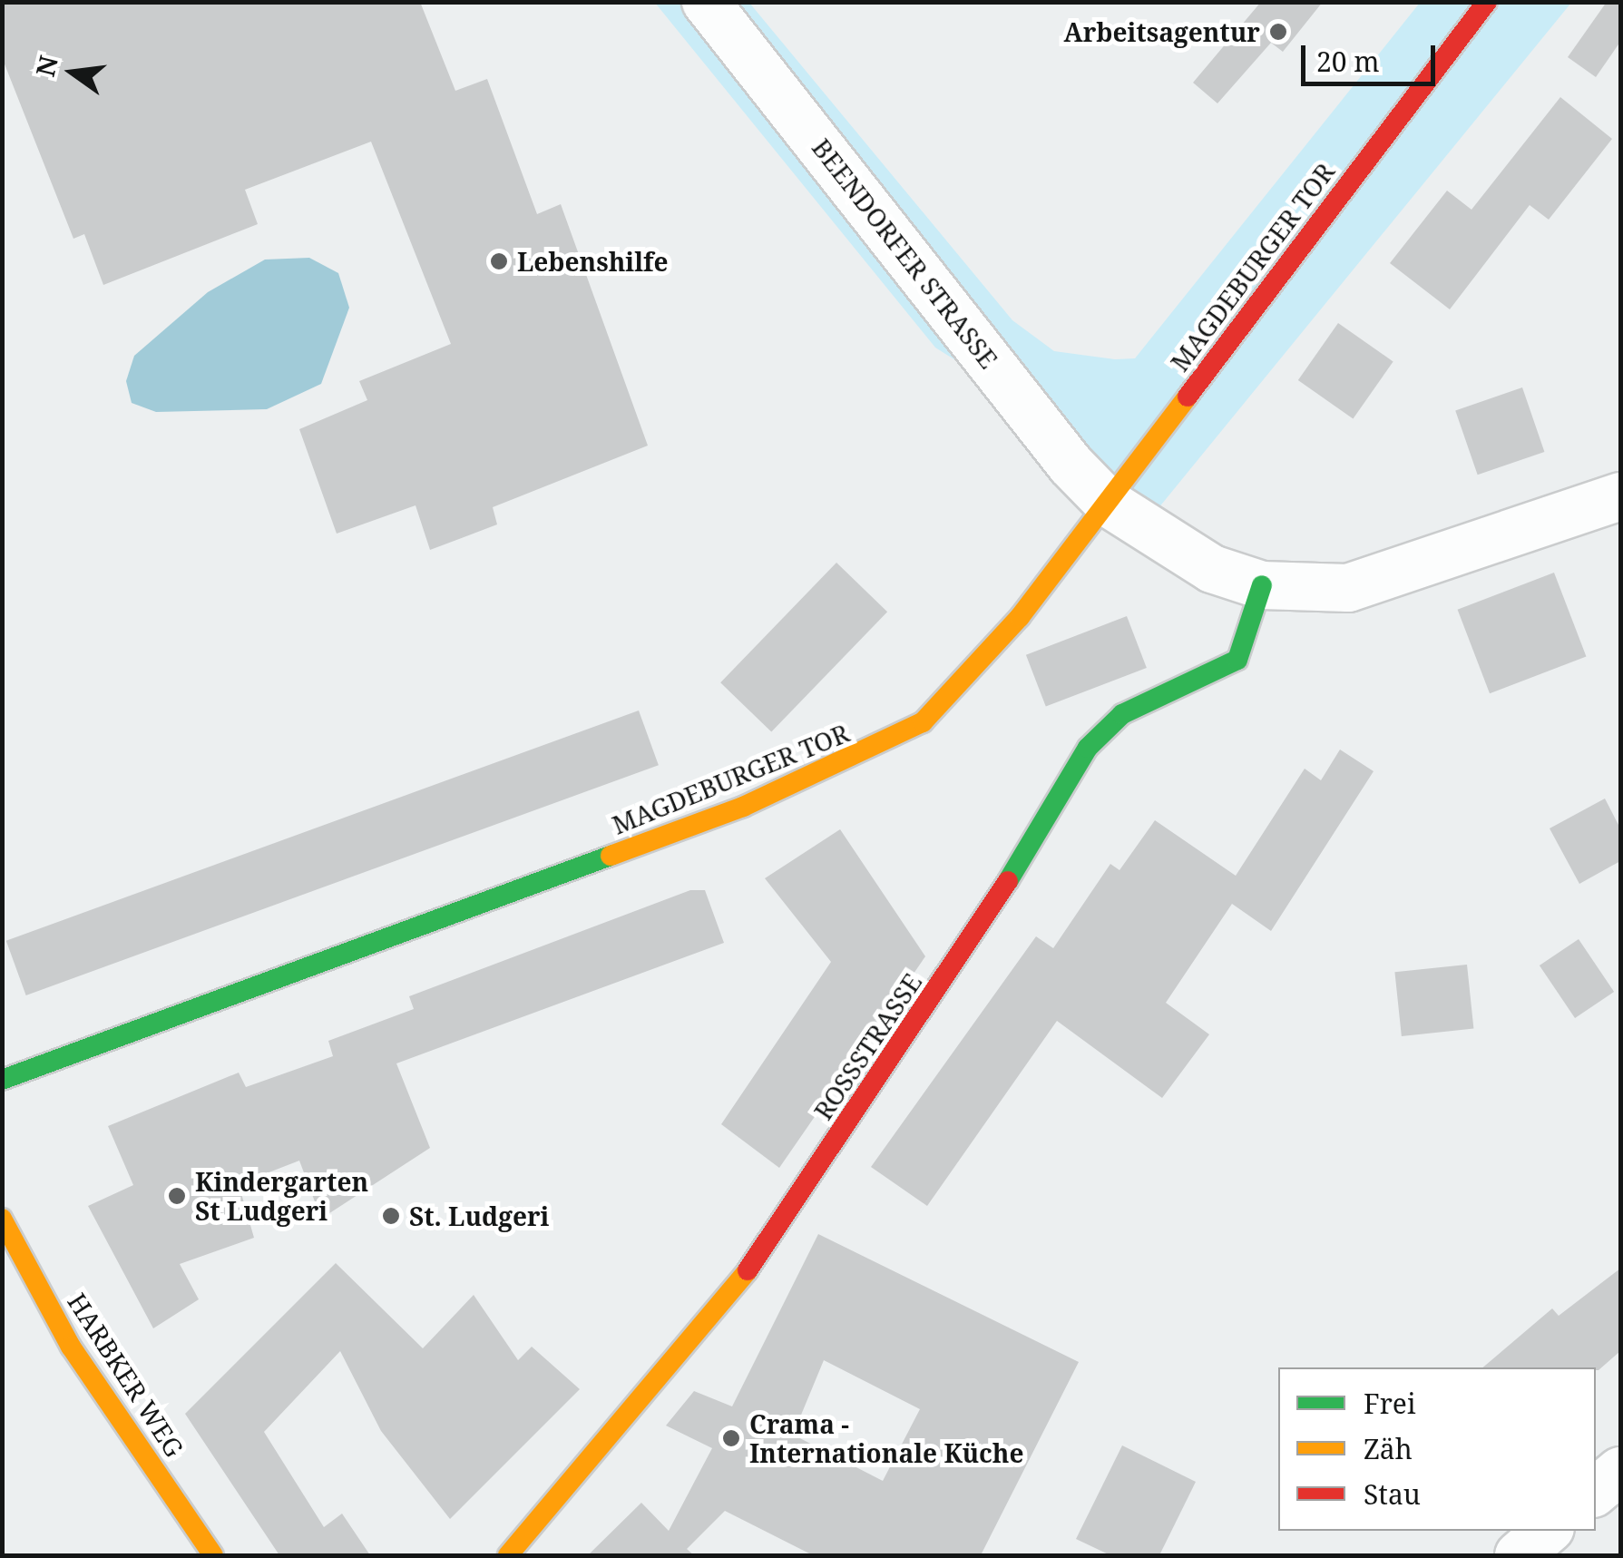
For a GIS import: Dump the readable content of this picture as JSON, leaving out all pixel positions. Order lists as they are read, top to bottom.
{
  "streets": {
    "main road": ["MAGDEBURGER TOR", "ROSSSTRASSE", "HARBKER WEG"],
    "street": ["BEENDORFER STRASSE"]
  },
  "crossings": [
    ["BEENDORFER STRASSE", "MAGDEBURGER TOR"],
    ["BEENDORFER STRASSE", "ROSSSTRASSE"]
  ],
  "places": [
    "Arbeitsagentur",
    "Lebenshilfe",
    "Kindergarten St Ludgeri",
    "St. Ludgeri",
    "Crama - Internationale Küche"
  ],
  "legend": ["Frei", "Zäh", "Stau"],
  "scale_bar": "20 m",
  "north": "left"
}
